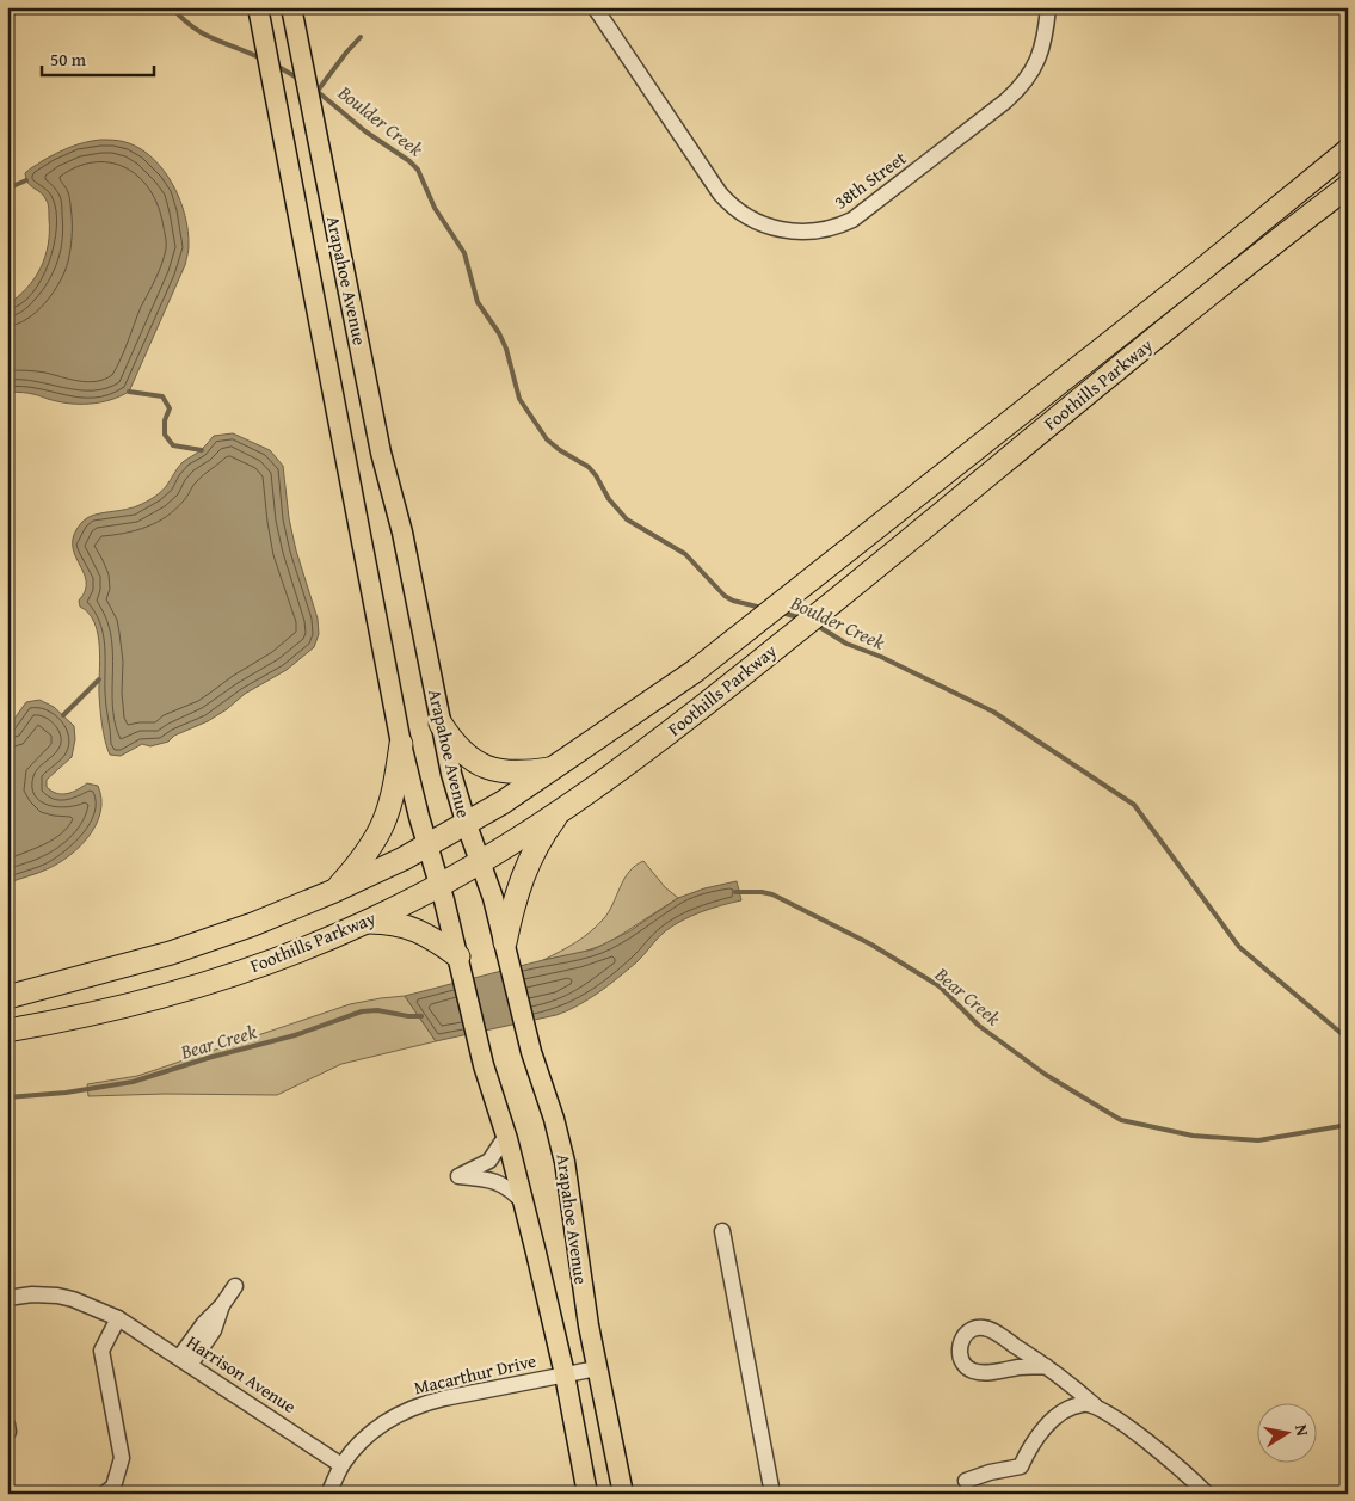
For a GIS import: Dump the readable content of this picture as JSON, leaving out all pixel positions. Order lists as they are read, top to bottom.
{
  "streets": {
    "highway": ["Foothills Parkway"],
    "main road": ["Arapahoe Avenue"],
    "street": ["38th Street", "Harrison Avenue", "Macarthur Drive"]
  },
  "crossings": [
    ["Arapahoe Avenue", "Foothills Parkway"],
    ["Arapahoe Avenue", "Macarthur Drive"],
    ["Harrison Avenue", "Macarthur Drive"]
  ],
  "water": ["Boulder Creek", "Bear Creek"],
  "scale_bar": "50 m",
  "north": "right"
}
